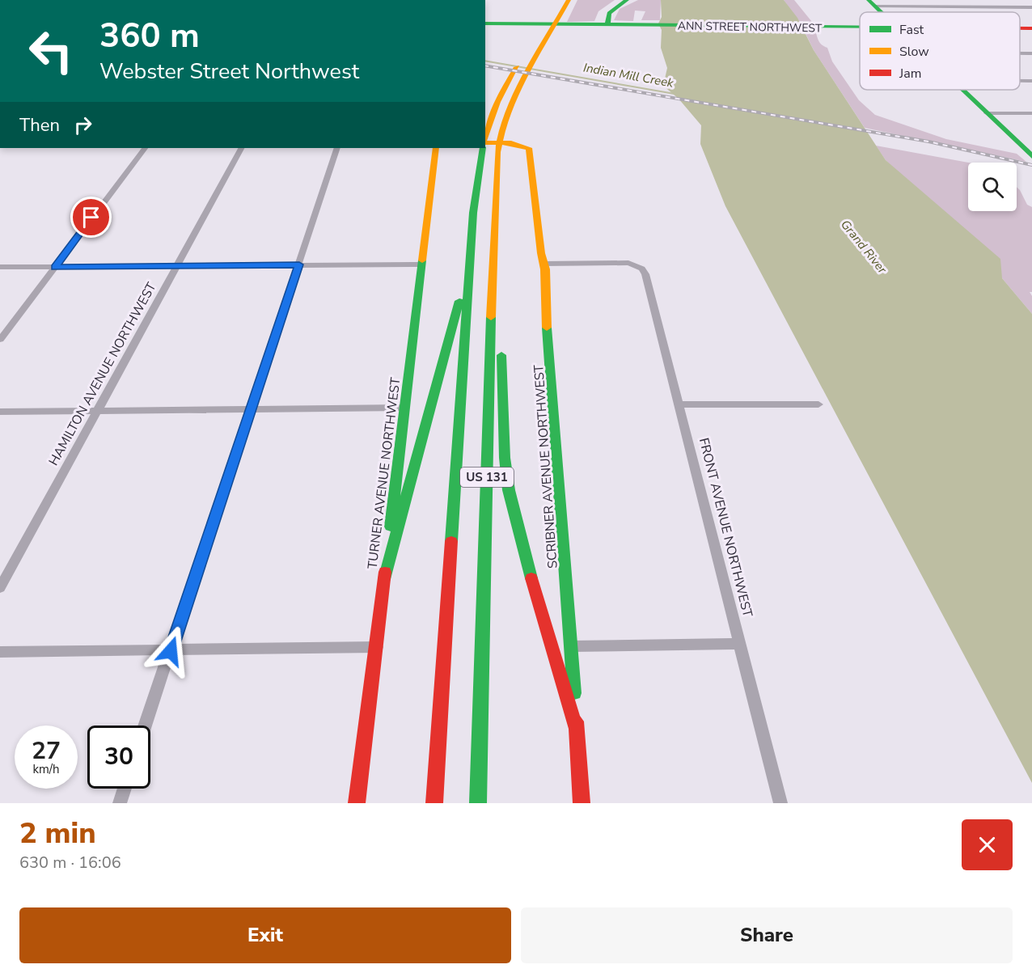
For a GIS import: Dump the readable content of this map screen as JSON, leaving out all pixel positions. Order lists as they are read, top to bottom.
{
  "streets": {
    "main road": [
      "ANN STREET NORTHWEST",
      "SCRIBNER AVENUE NORTHWEST",
      "TURNER AVENUE NORTHWEST",
      "US 131"
    ],
    "street": ["HAMILTON AVENUE NORTHWEST", "FRONT AVENUE NORTHWEST"]
  },
  "crossings": [
    ["SCRIBNER AVENUE NORTHWEST", "FRONT AVENUE NORTHWEST"]
  ],
  "water": ["Indian Mill Creek", "Grand River"],
  "legend": ["Fast", "Slow", "Jam"],
  "page": {
    "turn": ["360 m", "Webster Street Northwest"],
    "then": "Then",
    "speed": "27 km/h",
    "limit": "30",
    "heading": ["2 min", "630 m · 16:06"],
    "buttons": ["Exit", "Share"]
  }
}
